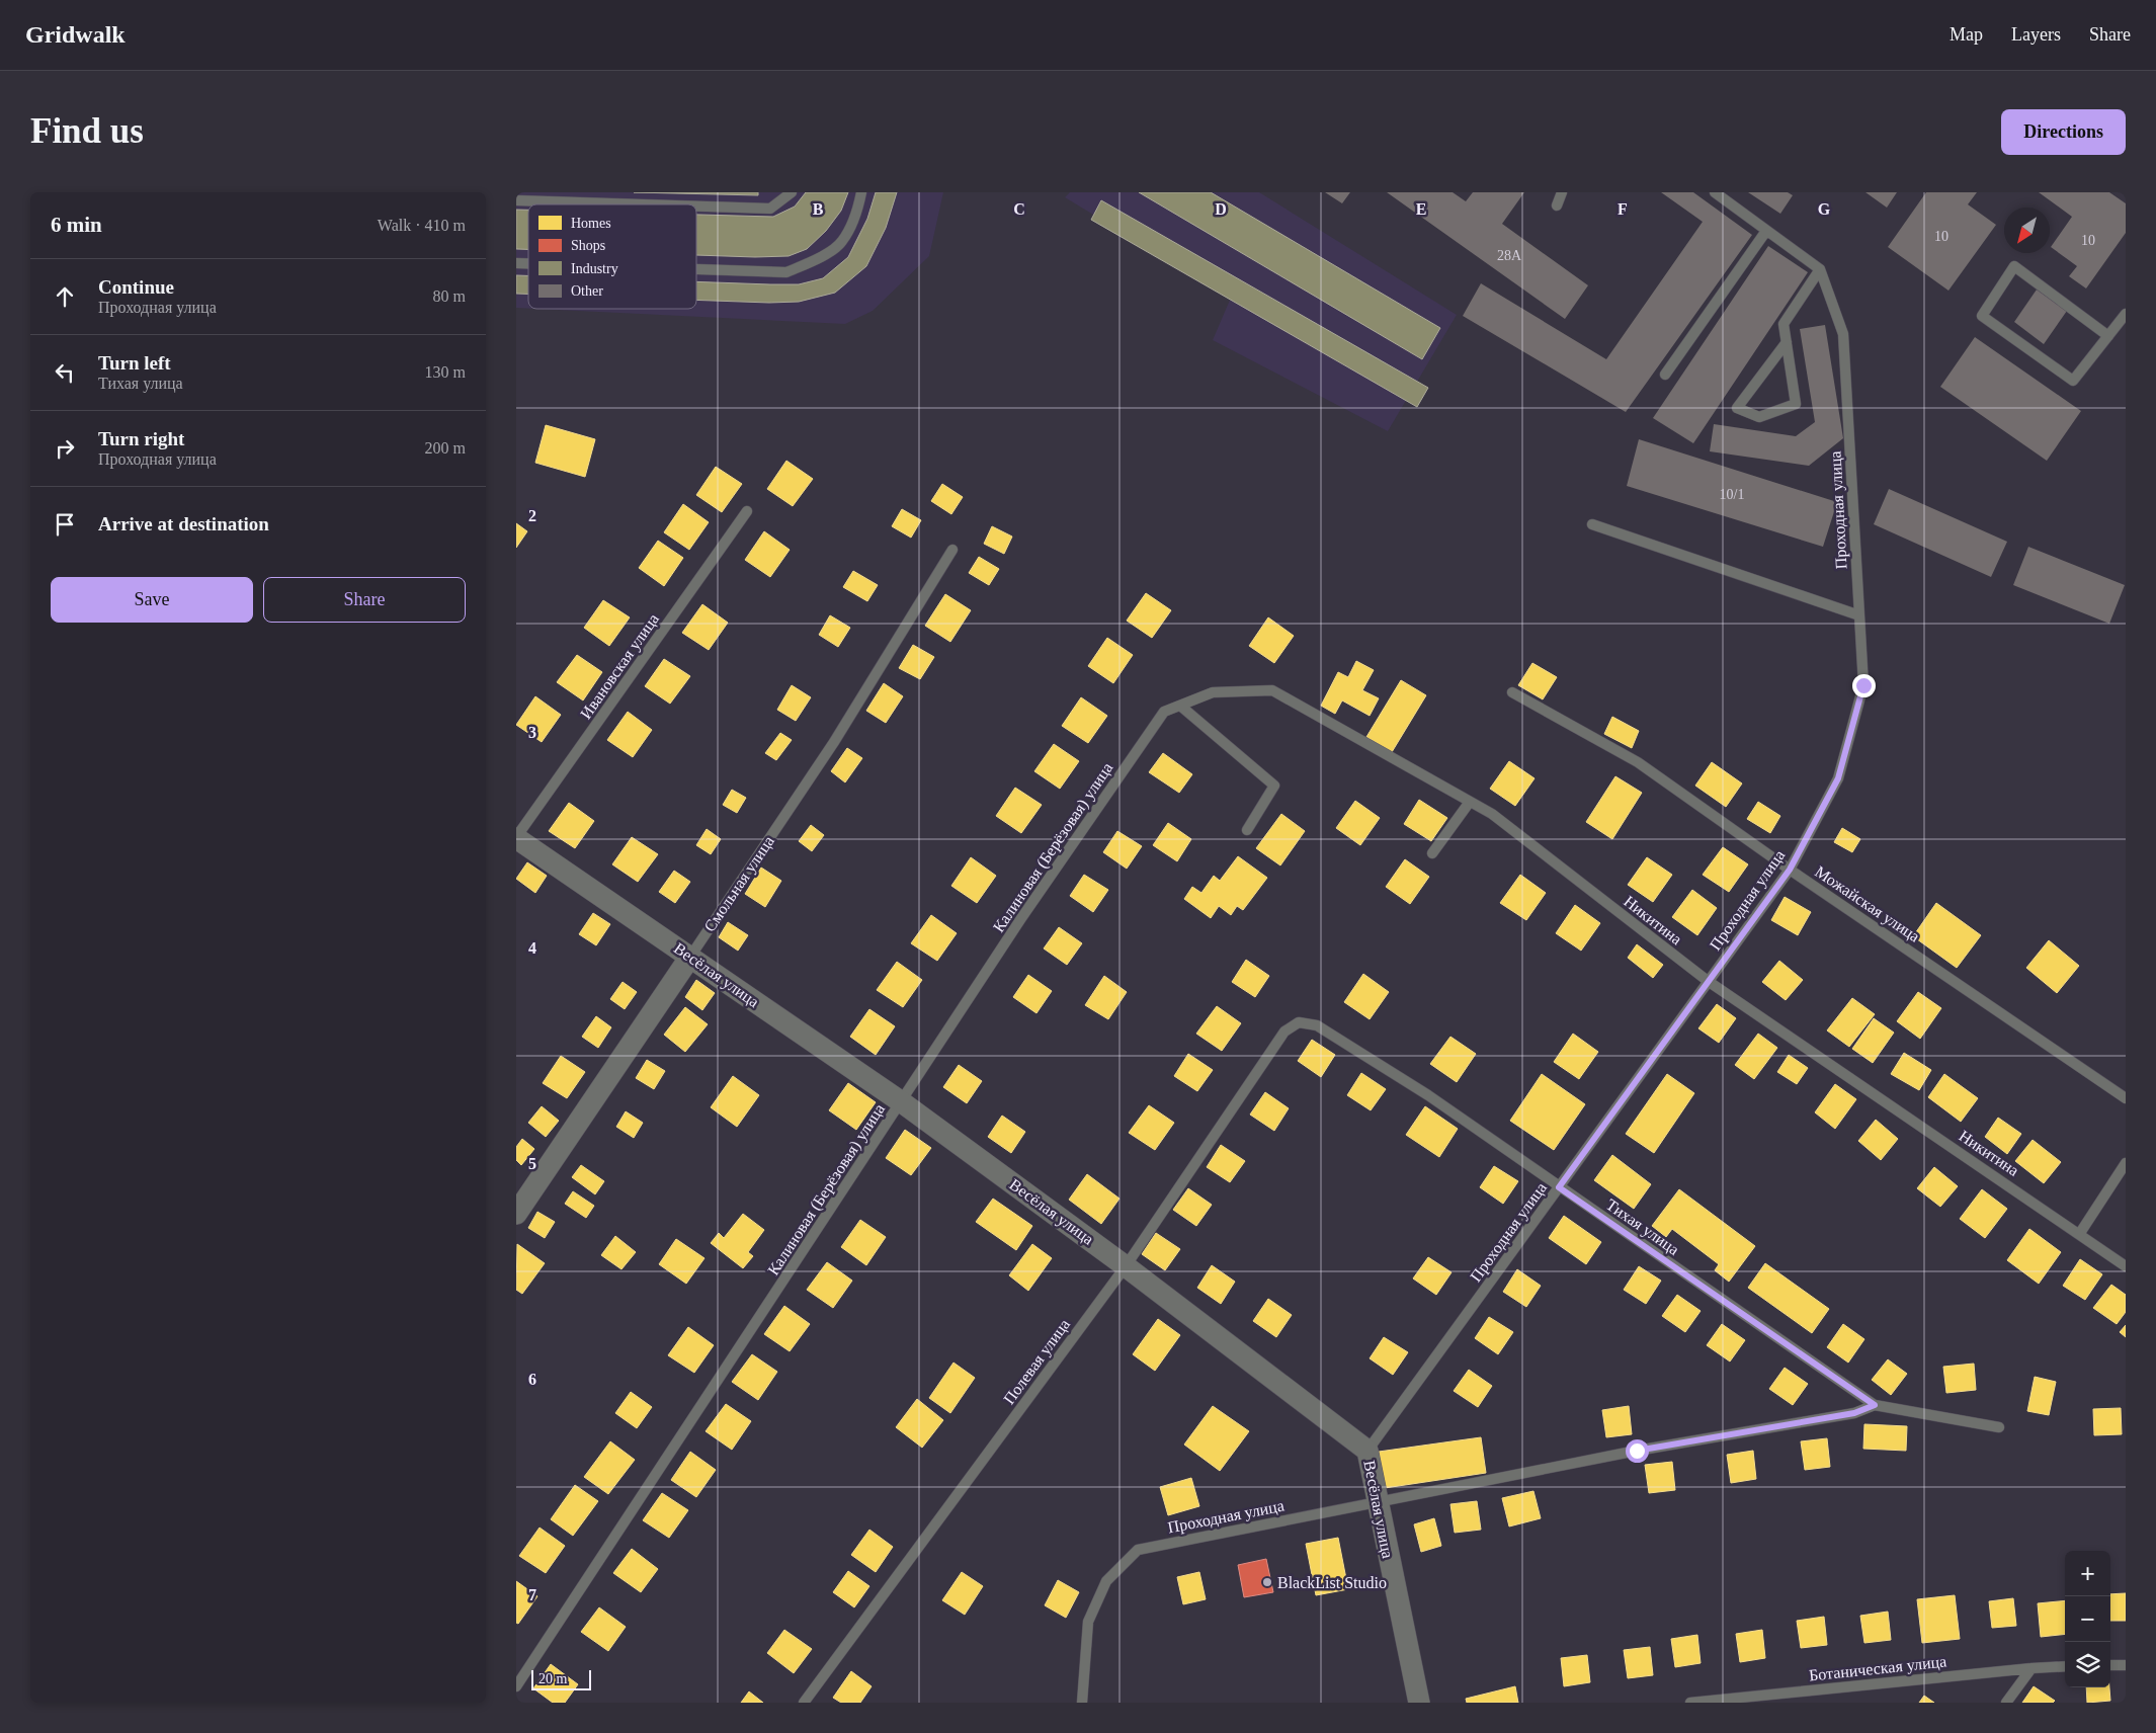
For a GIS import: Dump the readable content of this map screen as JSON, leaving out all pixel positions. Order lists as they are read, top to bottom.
{
  "streets": {
    "street": ["Смольная улица", "Весёлая улица"],
    "lane": [
      "Проходная улица",
      "Ивановская улица",
      "Калиновая (Берёзовая) улица",
      "Можайская улица",
      "Никитина",
      "Тихая улица",
      "Полевая улица",
      "Ботаническая улица"
    ]
  },
  "crossings": [
    ["Проходная улица", "Можайская улица"],
    ["Проходная улица", "Никитина"],
    ["Проходная улица", "Весёлая улица"],
    ["Проходная улица", "Тихая улица"],
    ["Ивановская улица", "Весёлая улица"],
    ["Калиновая (Берёзовая) улица", "Никитина"],
    ["Калиновая (Берёзовая) улица", "Весёлая улица"],
    ["Смольная улица", "Весёлая улица"],
    ["Весёлая улица", "Полевая улица"],
    ["Тихая улица", "Полевая улица"]
  ],
  "places": ["BlackList Studio"],
  "house_numbers": [
    "10",
    "10",
    "28А",
    "10/1"
  ],
  "legend": [
    "Homes",
    "Shops",
    "Industry",
    "Other"
  ],
  "scale_bar": "20 m",
  "north": "bottom left",
  "page": {
    "header": "Gridwalk",
    "nav": ["Map", "Layers", "Share"],
    "buttons": [
      "Directions",
      ["Save", "Share"]
    ],
    "title": "Find us",
    "heading": ["6 min", "Walk · 410 m"],
    "list": [
      ["Continue", "Проходная улица", "80 m"],
      ["Turn left", "Тихая улица", "130 m"],
      ["Turn right", "Проходная улица", "200 m"],
      "Arrive at destination"
    ],
    "map_buttons": ["+", "−"],
    "scale": "20 m"
  },
  "grid": {
    "columns": [
      "B",
      "C",
      "D",
      "E",
      "F",
      "G"
    ],
    "rows": [
      "2",
      "3",
      "4",
      "5",
      "6",
      "7"
    ]
  }
}
